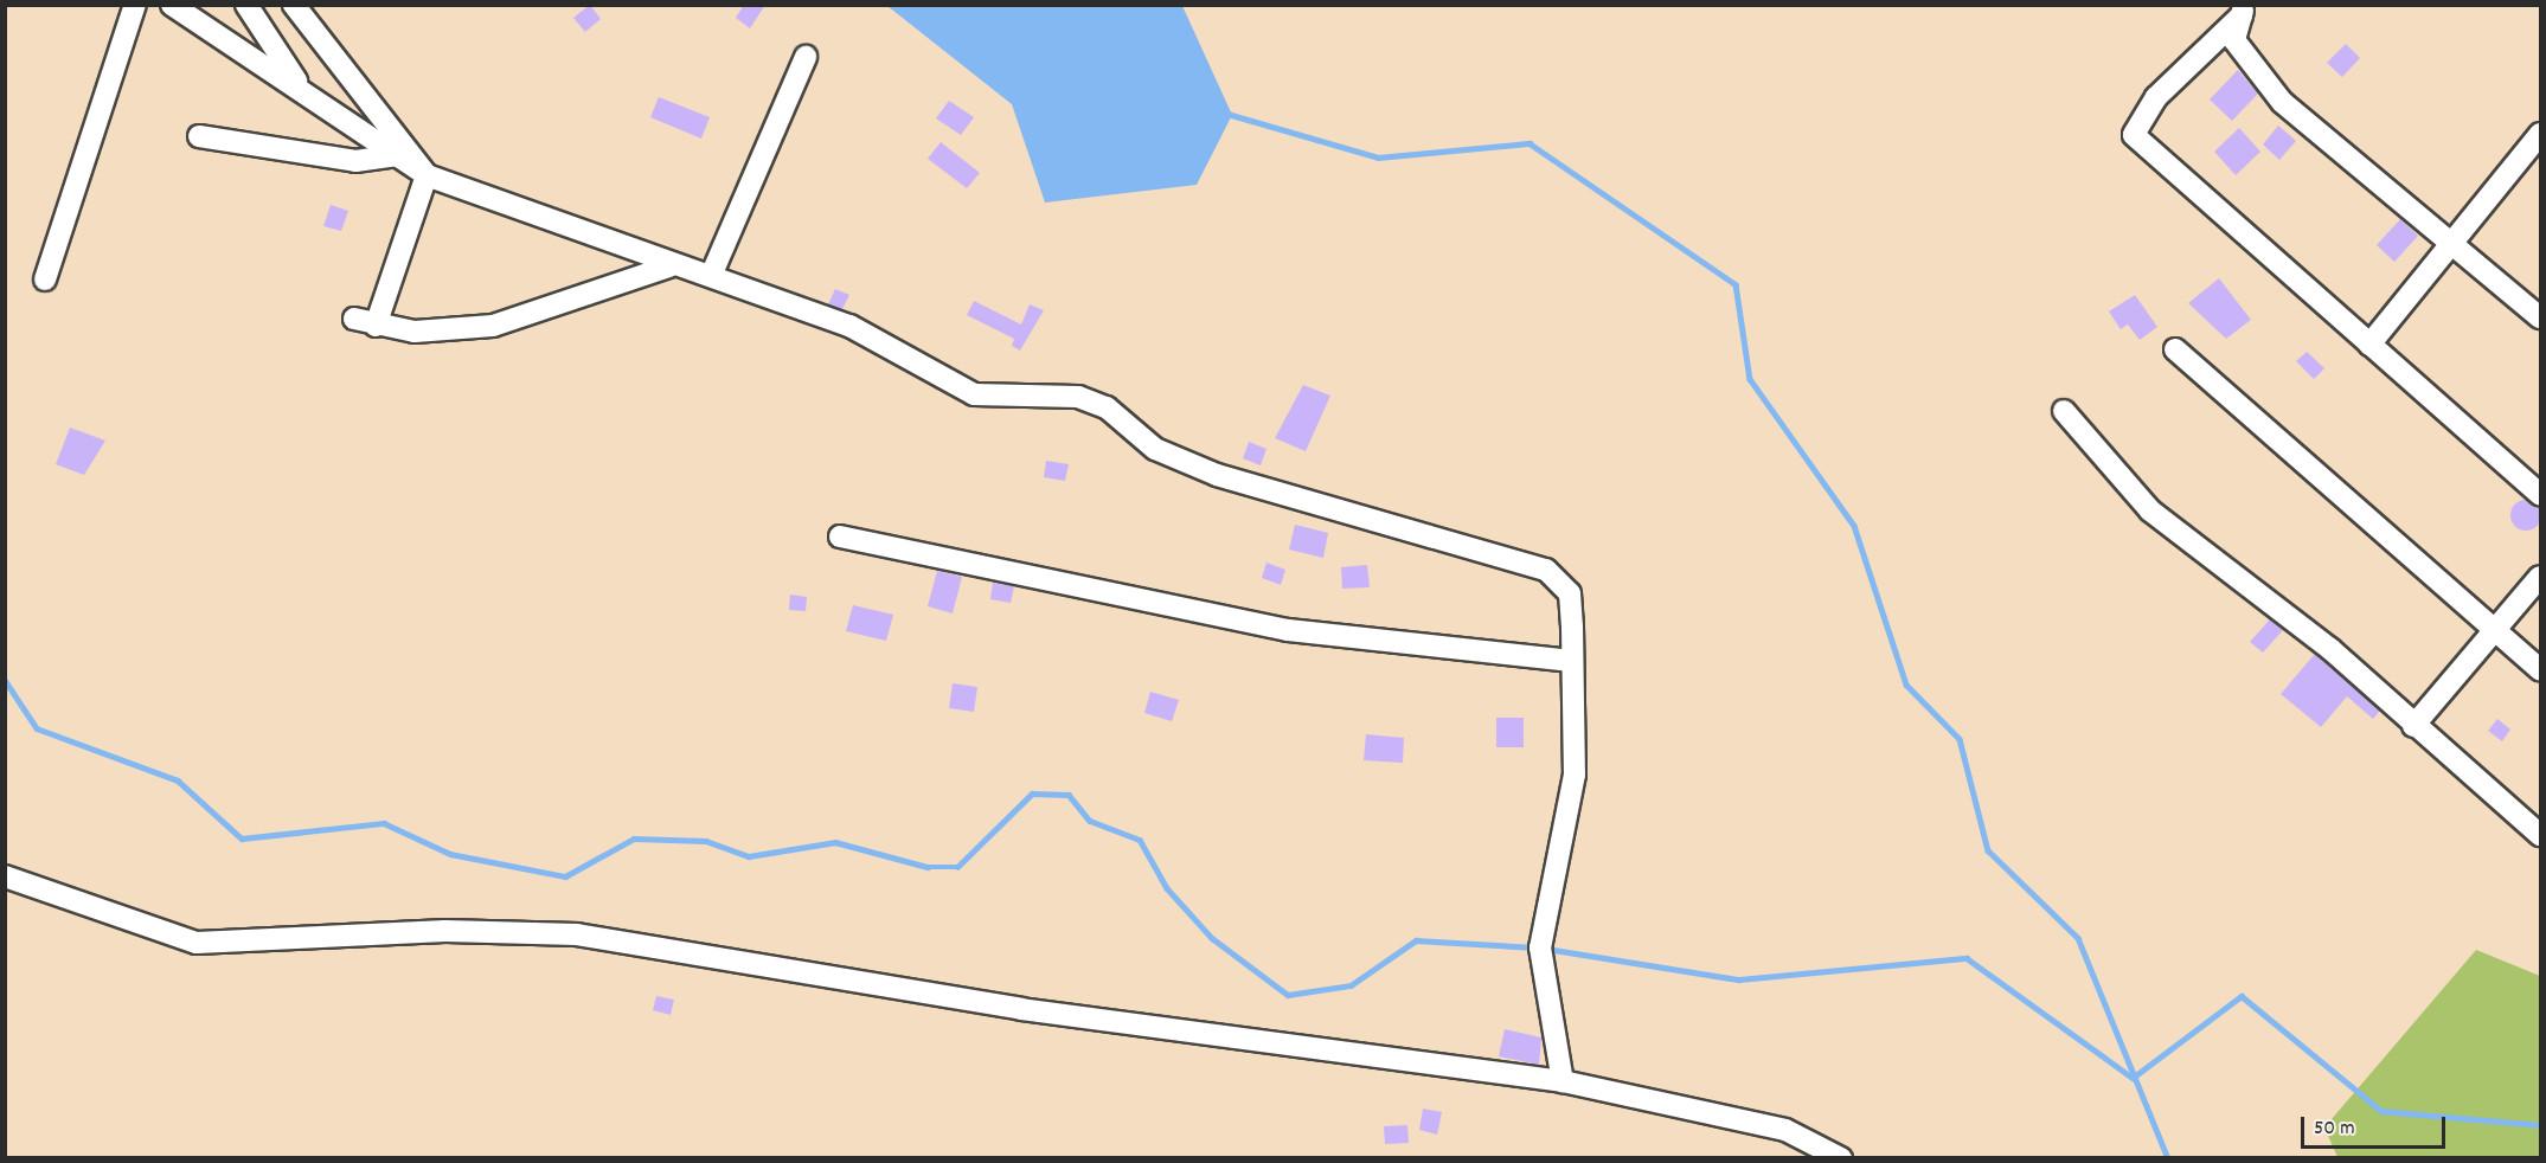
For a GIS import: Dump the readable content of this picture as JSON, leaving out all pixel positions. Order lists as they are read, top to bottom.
{
  "scale_bar": "50 m"
}
